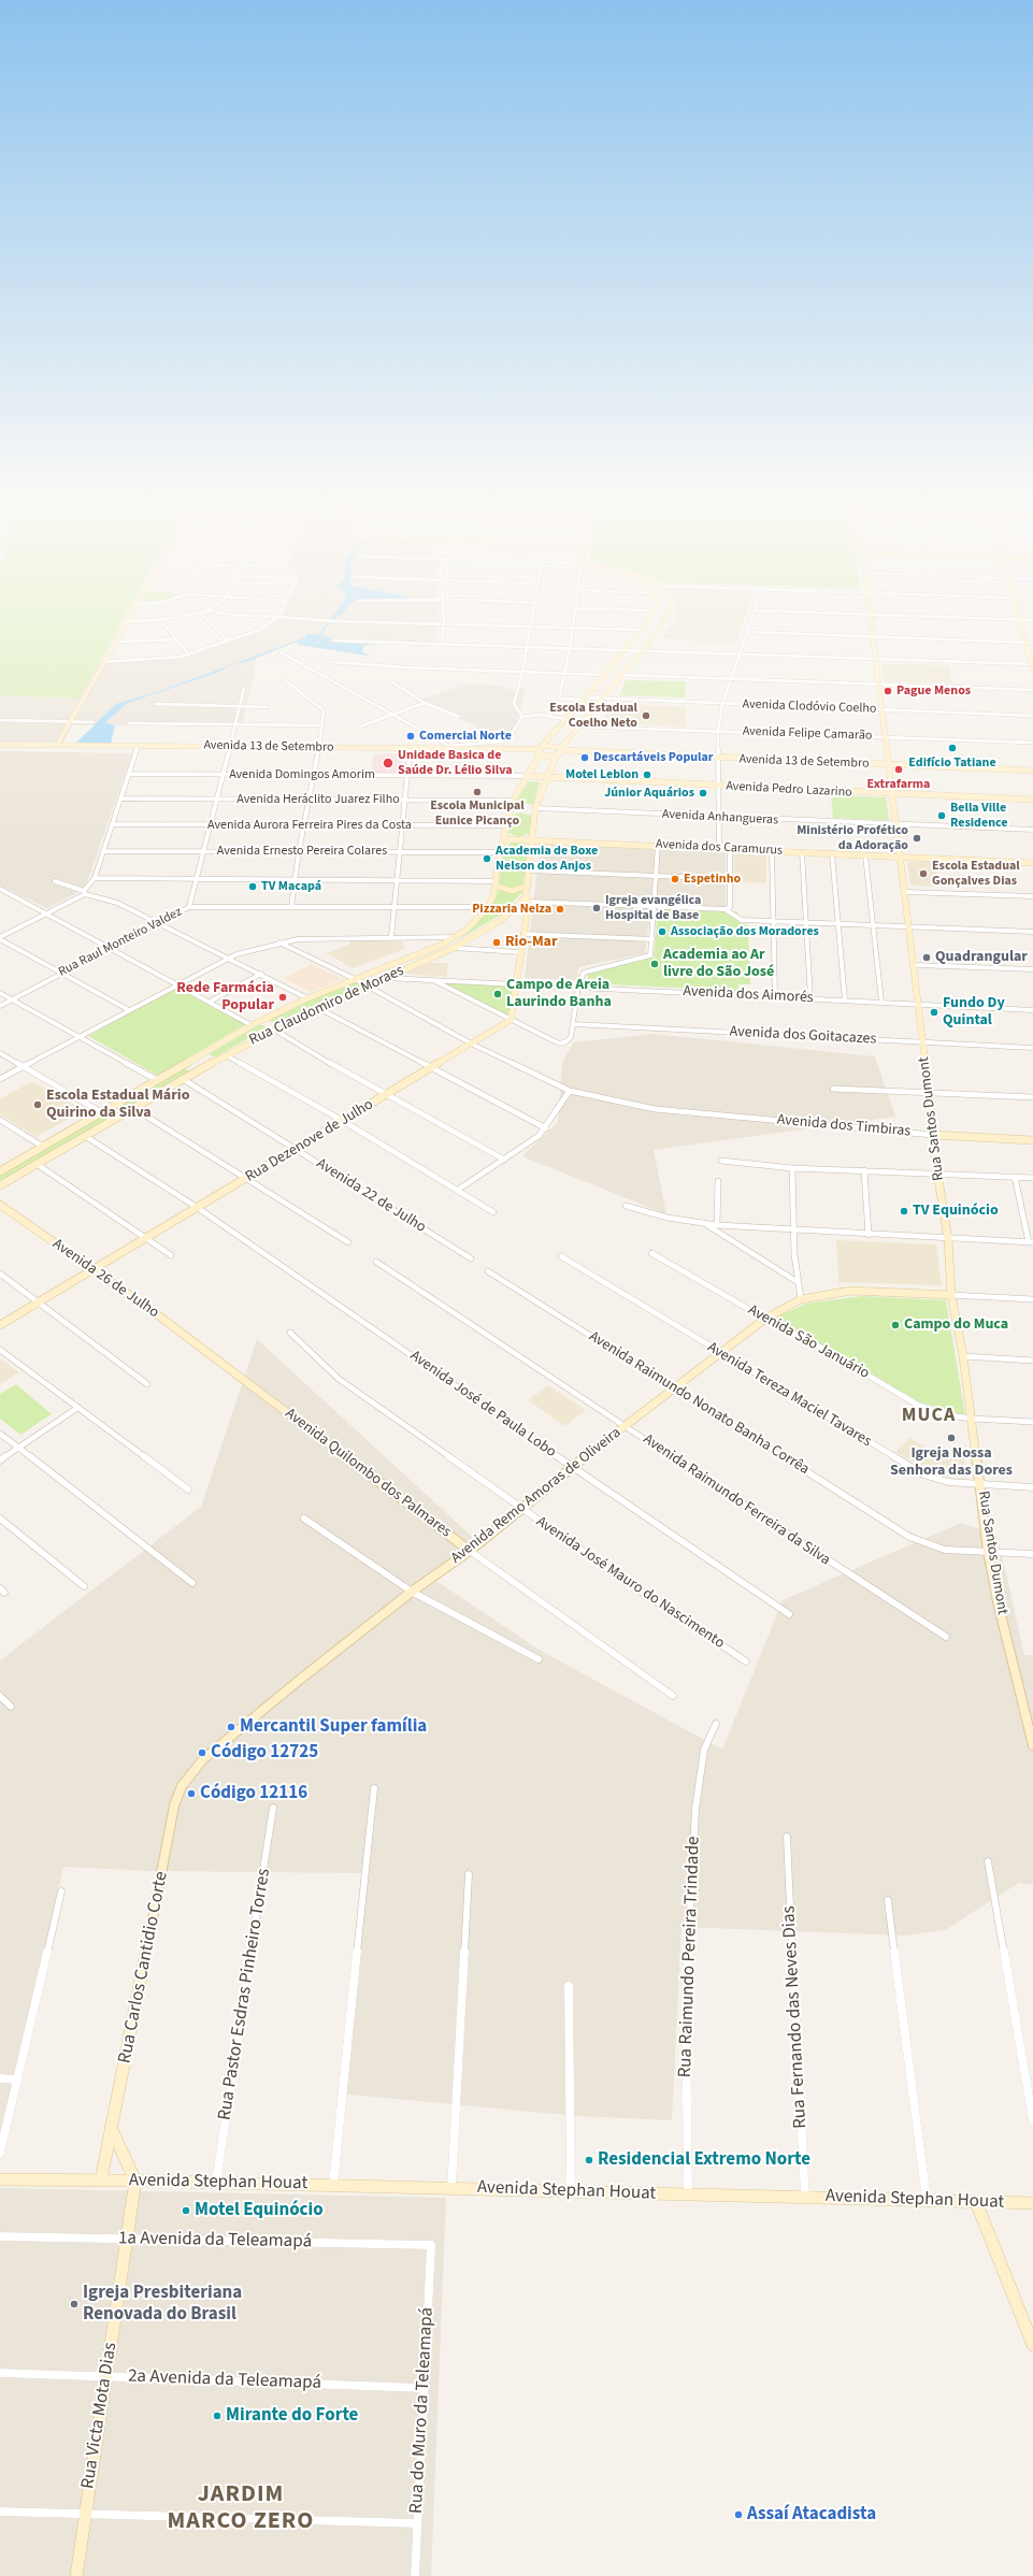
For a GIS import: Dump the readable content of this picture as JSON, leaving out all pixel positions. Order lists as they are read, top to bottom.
{
  "streets": {
    "main road": [
      "Avenida 13 de Setembro",
      "Avenida Pedro Lazarino",
      "Avenida dos Caramurus",
      "Rua Claudomiro de Moraes",
      "Rua Santos Dumont",
      "Avenida dos Timbiras",
      "Rua Dezenove de Julho",
      "Avenida 26 de Julho",
      "Avenida Quilombo dos Palmares",
      "Avenida Remo Amoras de Oliveira",
      "Rua Carlos Cantidio Corte",
      "Avenida Stephan Houat",
      "Rua Victa Mota Dias"
    ],
    "street": [
      "Avenida Clodóvio Coelho",
      "Avenida Felipe Camarão",
      "Avenida Domingos Amorim",
      "Avenida Heráclito Juarez Filho",
      "Avenida Anhangueras",
      "Avenida Aurora Ferreira Pires da Costa",
      "Avenida Ernesto Pereira Colares",
      "Rua Raul Monteiro Valdez",
      "Avenida dos Aimorés",
      "Avenida dos Goitacazes",
      "Avenida 22 de Julho",
      "Avenida São Januário",
      "Avenida Tereza Maciel Tavares",
      "Avenida Raimundo Nonato Banha Corrêa",
      "Avenida José de Paula Lobo",
      "Avenida Raimundo Ferreira da Silva",
      "Avenida José Mauro do Nascimento",
      "Rua Raimundo Pereira Trindade",
      "Rua Pastor Esdras Pinheiro Torres",
      "Rua Fernando das Neves Dias",
      "1a Avenida da Teleamapá",
      "2a Avenida da Teleamapá",
      "Rua do Muro da Teleamapá"
    ]
  },
  "crossings": [
    ["Avenida Clodóvio Coelho", "Rua Claudomiro de Moraes"],
    ["Avenida Clodóvio Coelho", "Rua Santos Dumont"],
    ["Avenida Felipe Camarão", "Rua Santos Dumont"],
    ["Avenida 13 de Setembro", "Rua Raul Monteiro Valdez"],
    ["Avenida 13 de Setembro", "Rua Claudomiro de Moraes"],
    ["Avenida 13 de Setembro", "Rua Santos Dumont"],
    ["Avenida Domingos Amorim", "Avenida Pedro Lazarino"],
    ["Avenida Domingos Amorim", "Rua Raul Monteiro Valdez"],
    ["Avenida Domingos Amorim", "Rua Claudomiro de Moraes"],
    ["Avenida Pedro Lazarino", "Rua Claudomiro de Moraes"],
    ["Avenida Pedro Lazarino", "Rua Santos Dumont"],
    ["Avenida Heráclito Juarez Filho", "Rua Raul Monteiro Valdez"],
    ["Avenida Heráclito Juarez Filho", "Rua Claudomiro de Moraes"],
    ["Avenida Anhangueras", "Rua Santos Dumont"],
    ["Avenida Aurora Ferreira Pires da Costa", "Rua Raul Monteiro Valdez"],
    ["Avenida Aurora Ferreira Pires da Costa", "Rua Claudomiro de Moraes"],
    ["Avenida dos Caramurus", "Rua Claudomiro de Moraes"],
    ["Avenida dos Caramurus", "Rua Santos Dumont"],
    ["Avenida Ernesto Pereira Colares", "Rua Raul Monteiro Valdez"],
    ["Avenida Ernesto Pereira Colares", "Rua Claudomiro de Moraes"],
    ["Avenida dos Aimorés", "Rua Claudomiro de Moraes"],
    ["Avenida dos Aimorés", "Rua Santos Dumont"],
    ["Rua Claudomiro de Moraes", "Avenida dos Timbiras"],
    ["Rua Claudomiro de Moraes", "Avenida 22 de Julho"],
    ["Rua Claudomiro de Moraes", "Avenida José de Paula Lobo"],
    ["Avenida dos Goitacazes", "Rua Santos Dumont"],
    ["Rua Santos Dumont", "Avenida dos Timbiras"],
    ["Rua Santos Dumont", "Avenida São Januário"],
    ["Rua Santos Dumont", "Avenida Tereza Maciel Tavares"],
    ["Rua Santos Dumont", "Avenida Raimundo Nonato Banha Corrêa"],
    ["Rua Santos Dumont", "Avenida Remo Amoras de Oliveira"],
    ["Avenida dos Timbiras", "Rua Dezenove de Julho"],
    ["Rua Dezenove de Julho", "Avenida 22 de Julho"],
    ["Rua Dezenove de Julho", "Avenida 26 de Julho"],
    ["Rua Dezenove de Julho", "Avenida José de Paula Lobo"],
    ["Avenida 26 de Julho", "Avenida Quilombo dos Palmares"],
    ["Avenida São Januário", "Avenida Remo Amoras de Oliveira"],
    ["Avenida Tereza Maciel Tavares", "Avenida Remo Amoras de Oliveira"],
    ["Avenida Raimundo Nonato Banha Corrêa", "Avenida Remo Amoras de Oliveira"],
    ["Avenida José de Paula Lobo", "Avenida Remo Amoras de Oliveira"],
    ["Avenida Quilombo dos Palmares", "Avenida Remo Amoras de Oliveira"],
    ["Avenida Remo Amoras de Oliveira", "Avenida Raimundo Ferreira da Silva"],
    ["Avenida Remo Amoras de Oliveira", "Avenida José Mauro do Nascimento"],
    ["Avenida Remo Amoras de Oliveira", "Rua Carlos Cantidio Corte"],
    ["Rua Raimundo Pereira Trindade", "Avenida Stephan Houat"],
    ["Rua Carlos Cantidio Corte", "Avenida Stephan Houat"],
    ["Rua Pastor Esdras Pinheiro Torres", "Avenida Stephan Houat"],
    ["Rua Fernando das Neves Dias", "Avenida Stephan Houat"],
    ["Avenida Stephan Houat", "Rua Victa Mota Dias"],
    ["1a Avenida da Teleamapá", "Rua do Muro da Teleamapá"],
    ["1a Avenida da Teleamapá", "Rua Victa Mota Dias"],
    ["2a Avenida da Teleamapá", "Rua do Muro da Teleamapá"],
    ["2a Avenida da Teleamapá", "Rua Victa Mota Dias"]
  ],
  "districts": ["MUCA", "JARDIM MARCO ZERO"],
  "places": [
    "Pague Menos",
    "Escola Estadual Coelho Neto",
    "Comercial Norte",
    "Edifício Tatiane",
    "Descartáveis Popular",
    "Unidade Basica de Saúde Dr. Lélio Silva",
    "Extrafarma",
    "Motel Leblon",
    "Escola Municipal Eunice Picanço",
    "Júnior Aquários",
    "Bella Ville Residence",
    "Ministério Profético da Adoração",
    "Academia de Boxe Nelson dos Anjos",
    "Escola Estadual Gonçalves Dias",
    "Espetinho",
    "TV Macapá",
    "Igreja evangélica Hospital de Base",
    "Pizzaria Nelza",
    "Associação dos Moradores",
    "Rio-Mar",
    "Quadrangular",
    "Academia ao Ar livre do São José",
    "Campo de Areia Laurindo Banha",
    "Rede Farmácia Popular",
    "Fundo Dy Quintal",
    "Escola Estadual Mário Quirino da Silva",
    "TV Equinócio",
    "Campo do Muca",
    "Igreja Nossa Senhora das Dores",
    "Mercantil Super família",
    "Código 12725",
    "Código 12116",
    "Residencial Extremo Norte",
    "Motel Equinócio",
    "Igreja Presbiteriana Renovada do Brasil",
    "Mirante do Forte",
    "Assaí Atacadista"
  ]
}
